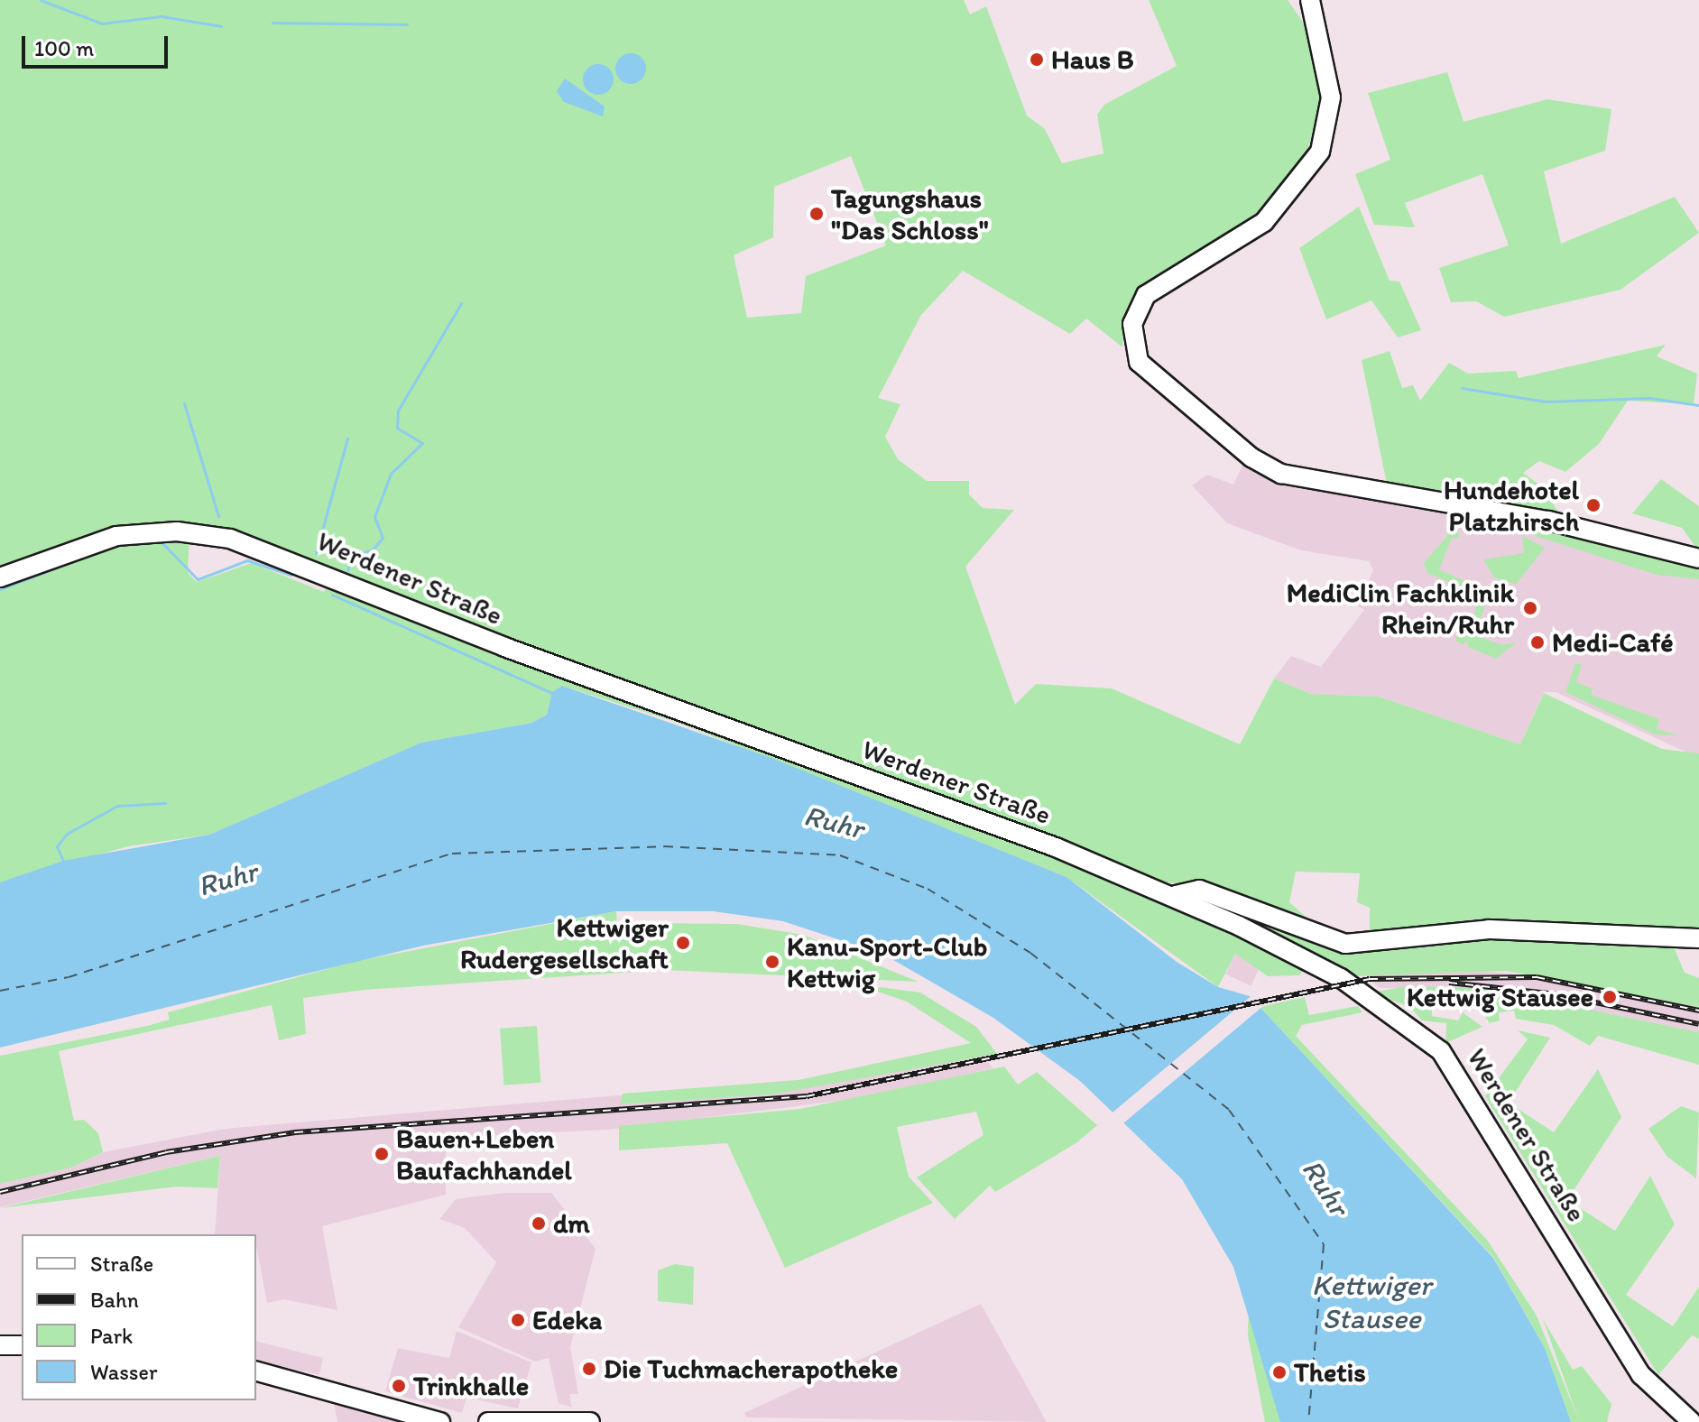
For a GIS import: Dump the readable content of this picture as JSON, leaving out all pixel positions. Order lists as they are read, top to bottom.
{
  "streets": {
    "main road": ["Werdener Straße"]
  },
  "water": ["Ruhr", "Kettwiger Stausee"],
  "places": [
    "Haus B",
    "Tagungshaus \"Das Schloss\"",
    "Hundehotel Platzhirsch",
    "MediClin Fachklinik Rhein/Ruhr",
    "Medi-Café",
    "Kettwiger Rudergesellschaft",
    "Kanu-Sport-Club Kettwig",
    "Kettwig Stausee",
    "Bauen+Leben Baufachhandel",
    "dm",
    "Edeka",
    "Die Tuchmacherapotheke",
    "Thetis",
    "Trinkhalle"
  ],
  "legend": [
    "Straße",
    "Bahn",
    "Park",
    "Wasser"
  ],
  "scale_bar": "100 m"
}
